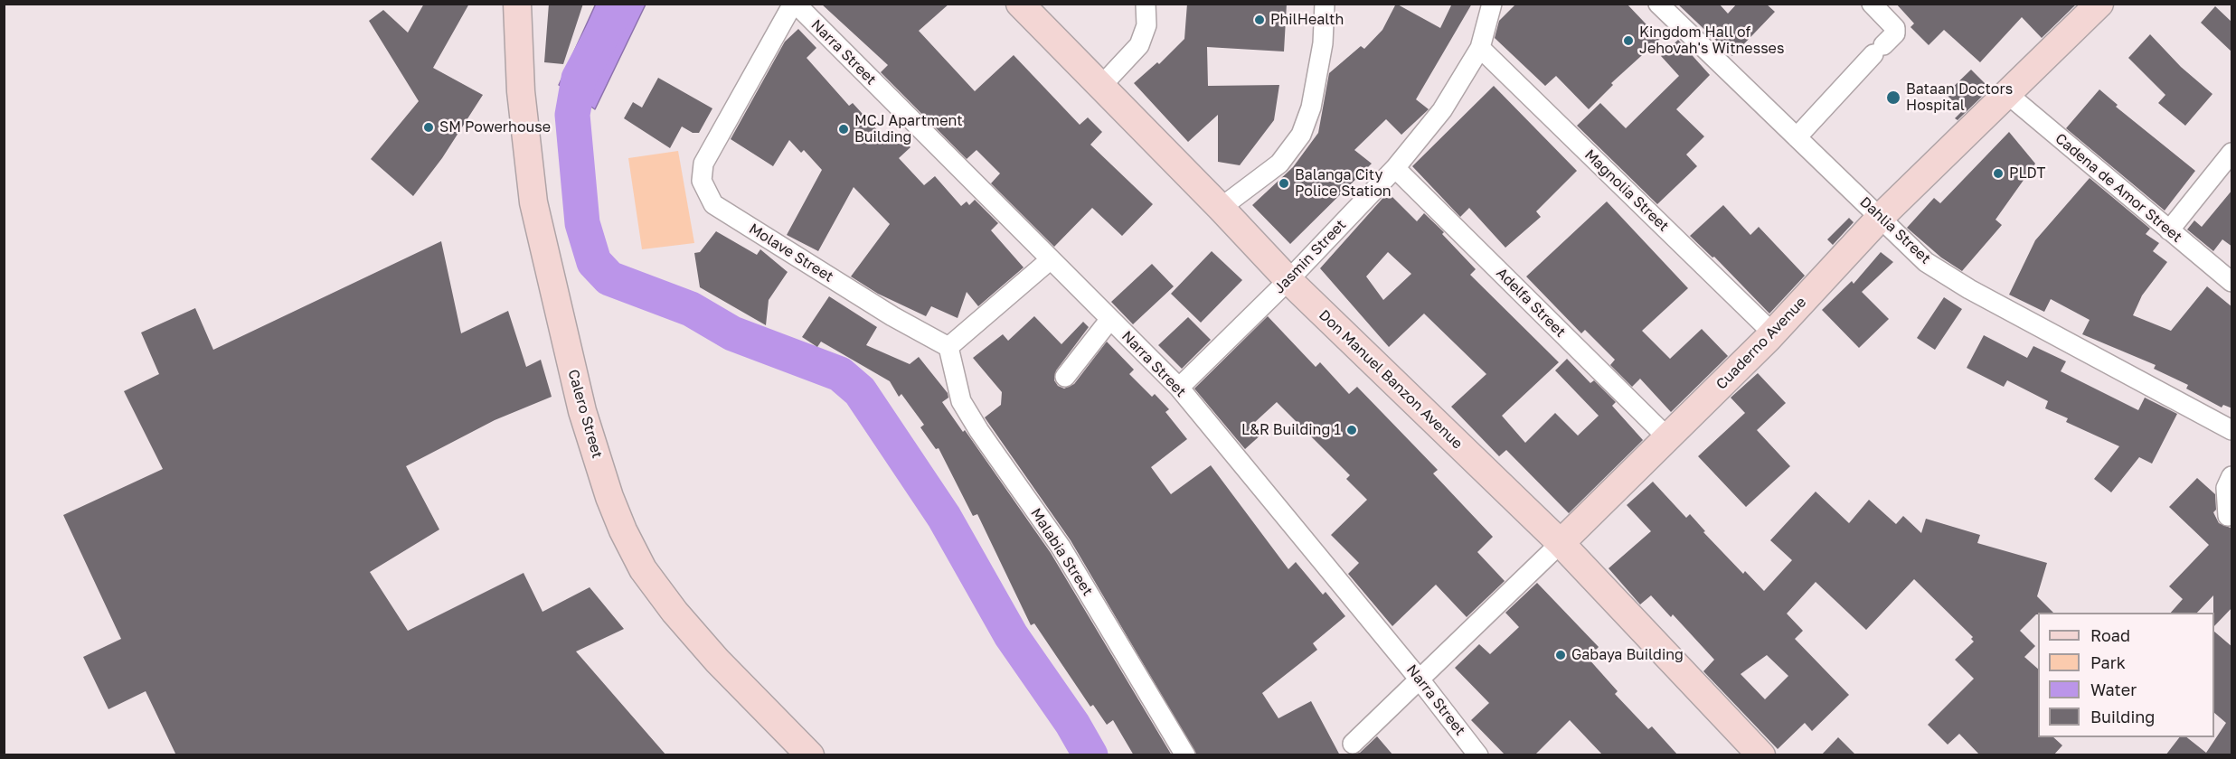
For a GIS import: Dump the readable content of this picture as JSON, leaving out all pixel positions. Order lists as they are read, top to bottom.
{
  "streets": {
    "main road": ["Cuaderno Avenue", "Don Manuel Banzon Avenue", "Calero Street"],
    "street": [
      "Narra Street",
      "Cadena de Amor Street",
      "Magnolia Street",
      "Dahlia Street",
      "Molave Street",
      "Jasmin Street",
      "Adelfa Street",
      "Malabia Street"
    ]
  },
  "crossings": [
    ["Narra Street", "Molave Street"],
    ["Narra Street", "Jasmin Street"],
    ["Narra Street", "Cuaderno Avenue"],
    ["Cadena de Amor Street", "Cuaderno Avenue"],
    ["Magnolia Street", "Jasmin Street"],
    ["Magnolia Street", "Cuaderno Avenue"],
    ["Dahlia Street", "Cuaderno Avenue"],
    ["Molave Street", "Malabia Street"],
    ["Jasmin Street", "Adelfa Street"],
    ["Jasmin Street", "Don Manuel Banzon Avenue"],
    ["Adelfa Street", "Cuaderno Avenue"],
    ["Cuaderno Avenue", "Don Manuel Banzon Avenue"]
  ],
  "places": [
    "PhilHealth",
    "Kingdom Hall of Jehovah's Witnesses",
    "Bataan Doctors Hospital",
    "SM Powerhouse",
    "MCJ Apartment Building",
    "PLDT",
    "Balanga City Police Station",
    "L&R Building 1",
    "Gabaya Building"
  ],
  "legend": [
    "Road",
    "Park",
    "Water",
    "Building"
  ]
}
